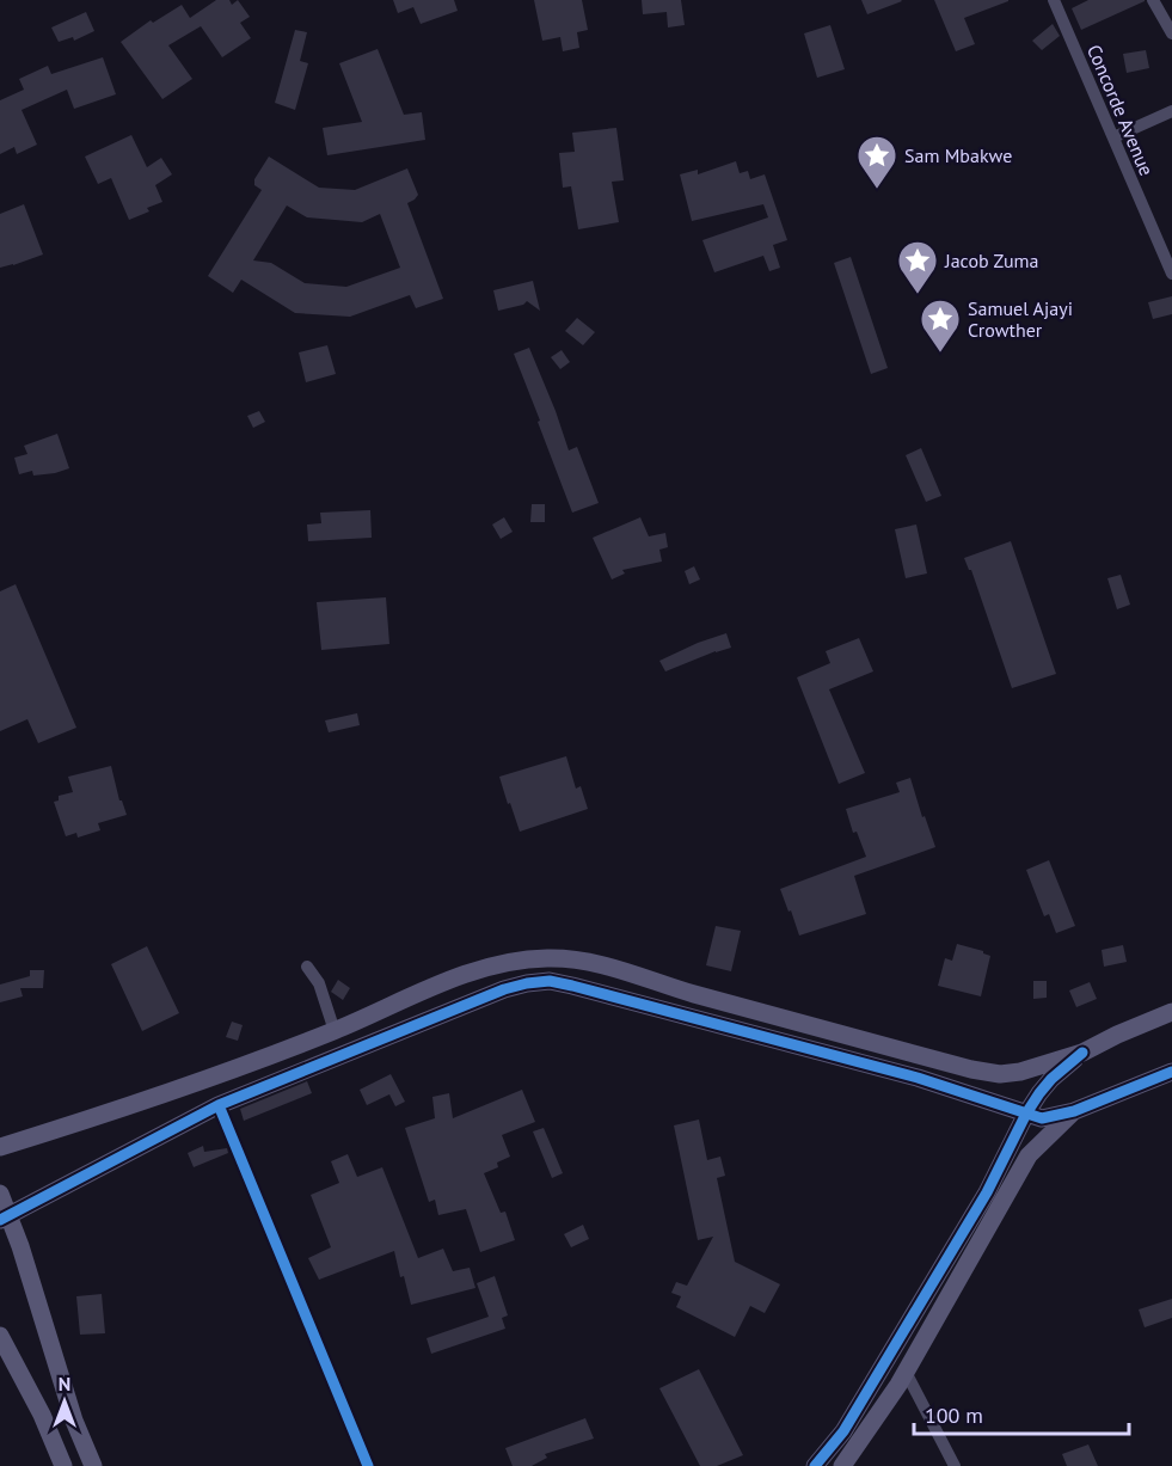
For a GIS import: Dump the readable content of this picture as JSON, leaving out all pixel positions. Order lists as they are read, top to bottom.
{
  "streets": {
    "street": ["Concorde Avenue"]
  },
  "places": {
    "place": ["Sam Mbakwe", "Jacob Zuma", "Samuel Ajayi Crowther"]
  },
  "scale_bar": "100 m",
  "north": "top"
}
